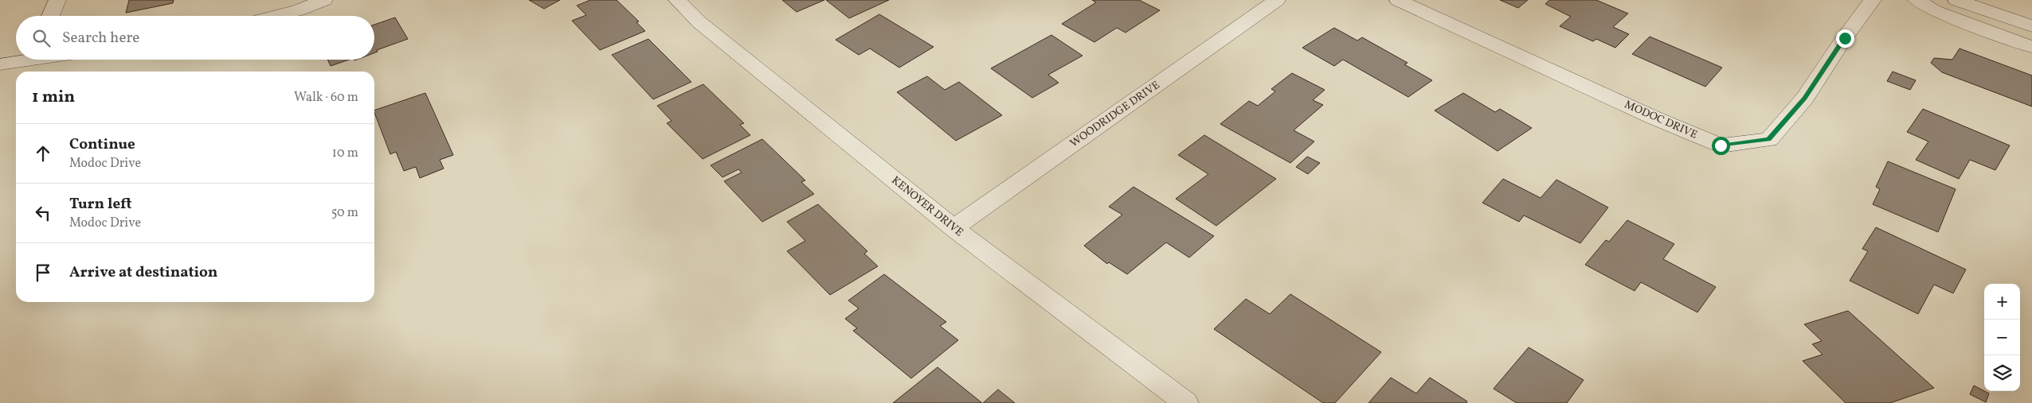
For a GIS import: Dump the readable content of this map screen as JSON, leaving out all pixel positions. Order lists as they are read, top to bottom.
{
  "streets": {
    "street": ["WOODRIDGE DRIVE", "MODOC DRIVE", "KENOYER DRIVE"]
  },
  "crossings": [
    ["WOODRIDGE DRIVE", "KENOYER DRIVE"]
  ],
  "page": {
    "search": "Search here",
    "heading": ["1 min", "Walk · 60 m"],
    "list": [
      ["Continue", "Modoc Drive", "10 m"],
      ["Turn left", "Modoc Drive", "50 m"],
      "Arrive at destination"
    ],
    "map_buttons": ["+", "−"]
  }
}
